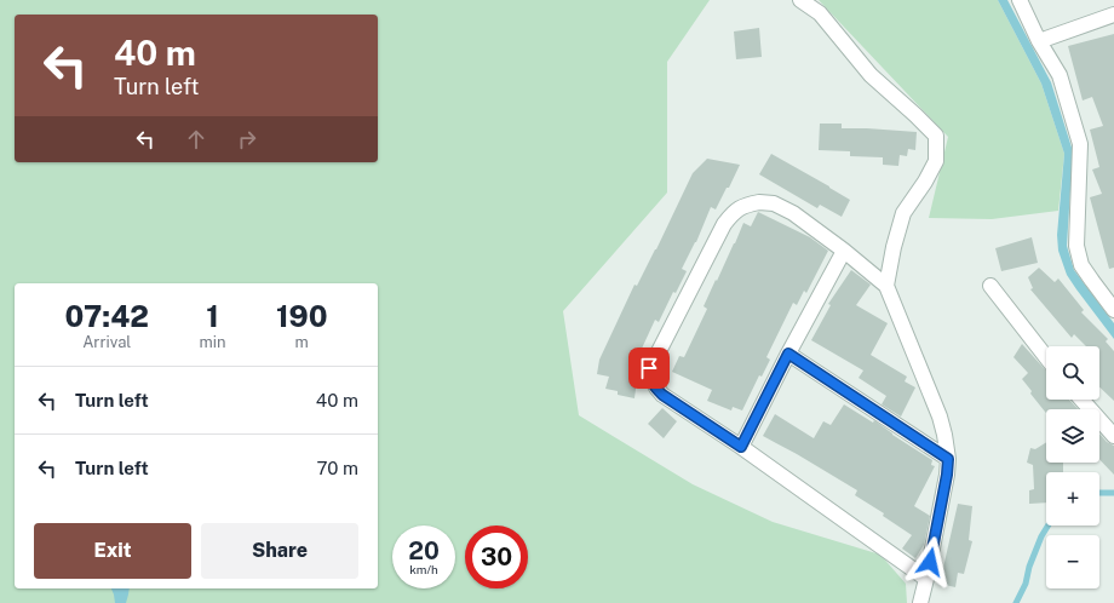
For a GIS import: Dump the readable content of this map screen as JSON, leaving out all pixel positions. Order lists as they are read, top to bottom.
{
  "page": {
    "turn": ["40 m", "Turn left"],
    "eta": [
      "07:42",
      "Arrival",
      "1",
      "min",
      "190",
      "m"
    ],
    "map_buttons": ["+", "−"],
    "list": [
      {
        "name": "Turn left",
        "value": "40 m"
      },
      {
        "name": "Turn left",
        "value": "70 m"
      }
    ],
    "buttons": ["Exit", "Share"],
    "speed": "20 km/h",
    "limit": "30"
  }
}
